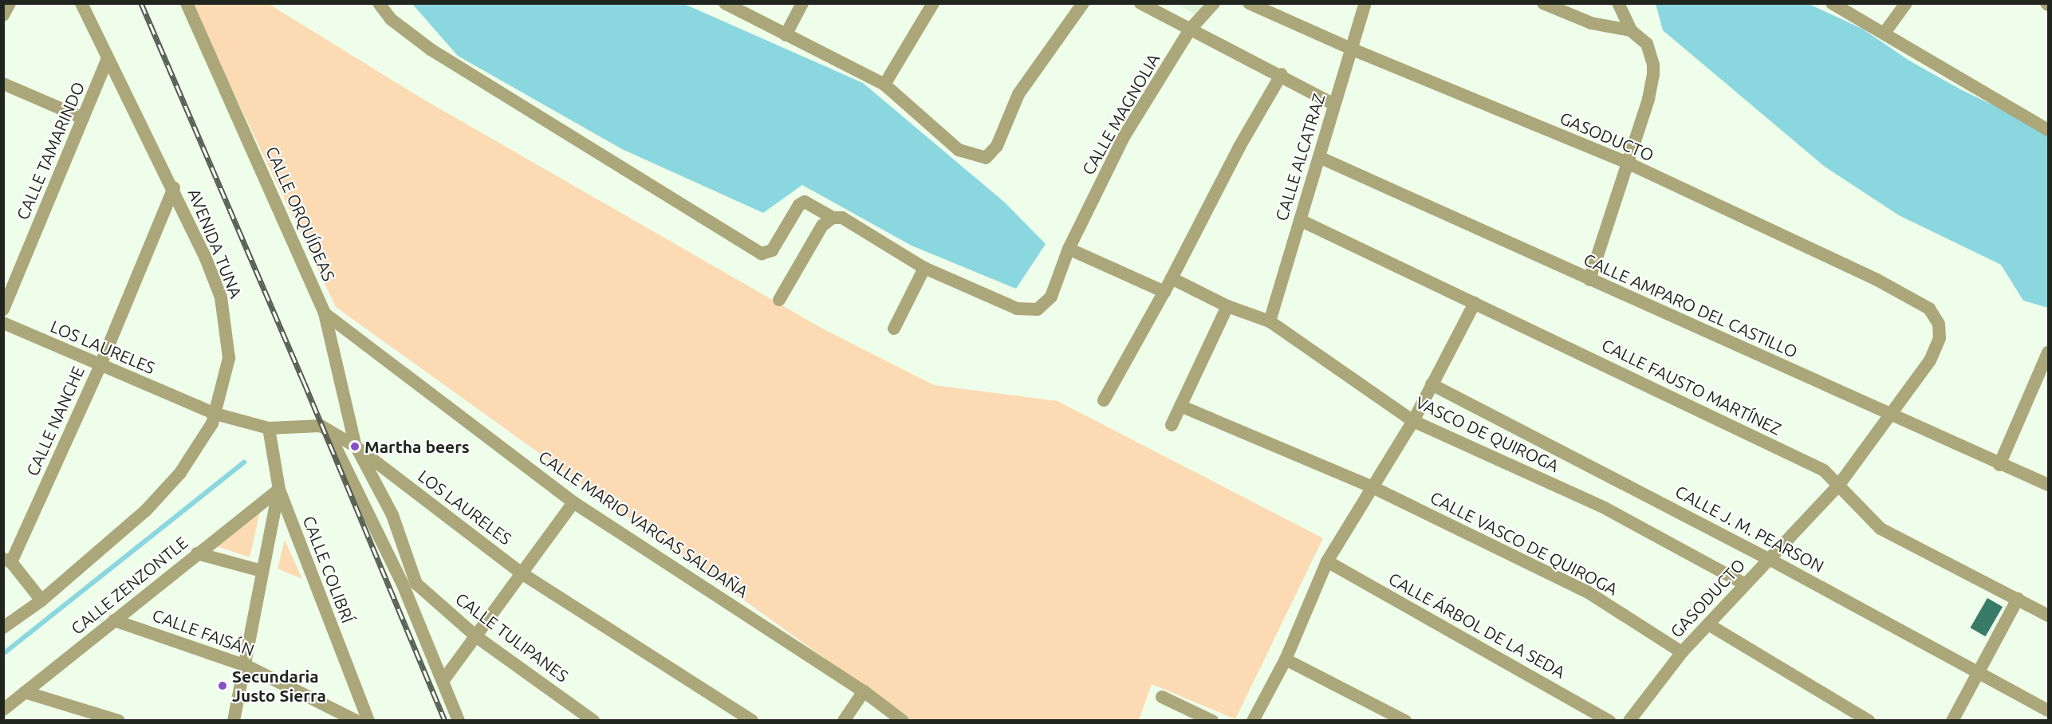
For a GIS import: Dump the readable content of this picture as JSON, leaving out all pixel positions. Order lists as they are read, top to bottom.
{
  "streets": {
    "street": [
      "CALLE MAGNOLIA",
      "GASODUCTO",
      "CALLE TAMARINDO",
      "CALLE ALCATRAZ",
      "CALLE ORQUÍDEAS",
      "AVENIDA TUNA",
      "CALLE AMPARO DEL CASTILLO",
      "LOS LAURELES",
      "CALLE FAUSTO MARTÍNEZ",
      "CALLE NANCHE",
      "VASCO DE QUIROGA",
      "CALLE MARIO VARGAS SALDAÑA",
      "CALLE J. M. PEARSON",
      "CALLE VASCO DE QUIROGA",
      "CALLE COLIBRÍ",
      "CALLE ZENZONTLE",
      "CALLE ÁRBOL DE LA SEDA",
      "CALLE FAISÁN",
      "CALLE TULIPANES"
    ]
  },
  "crossings": [
    ["GASODUCTO", "CALLE ALCATRAZ"],
    ["GASODUCTO", "CALLE AMPARO DEL CASTILLO"],
    ["GASODUCTO", "CALLE FAUSTO MARTÍNEZ"],
    ["GASODUCTO", "VASCO DE QUIROGA"],
    ["GASODUCTO", "CALLE J. M. PEARSON"],
    ["GASODUCTO", "CALLE VASCO DE QUIROGA"],
    ["CALLE TAMARINDO", "AVENIDA TUNA"],
    ["CALLE ALCATRAZ", "CALLE AMPARO DEL CASTILLO"],
    ["CALLE ALCATRAZ", "CALLE FAUSTO MARTÍNEZ"],
    ["CALLE ALCATRAZ", "VASCO DE QUIROGA"],
    ["CALLE ORQUÍDEAS", "LOS LAURELES"],
    ["CALLE ORQUÍDEAS", "CALLE MARIO VARGAS SALDAÑA"],
    ["CALLE ORQUÍDEAS", "CALLE TULIPANES"],
    ["AVENIDA TUNA", "LOS LAURELES"],
    ["AVENIDA TUNA", "CALLE NANCHE"],
    ["LOS LAURELES", "CALLE NANCHE"],
    ["LOS LAURELES", "CALLE COLIBRÍ"],
    ["LOS LAURELES", "CALLE TULIPANES"],
    ["CALLE COLIBRÍ", "CALLE ZENZONTLE"],
    ["CALLE ZENZONTLE", "CALLE FAISÁN"]
  ],
  "places": ["Martha beers", "Secundaria Justo Sierra"]
}
